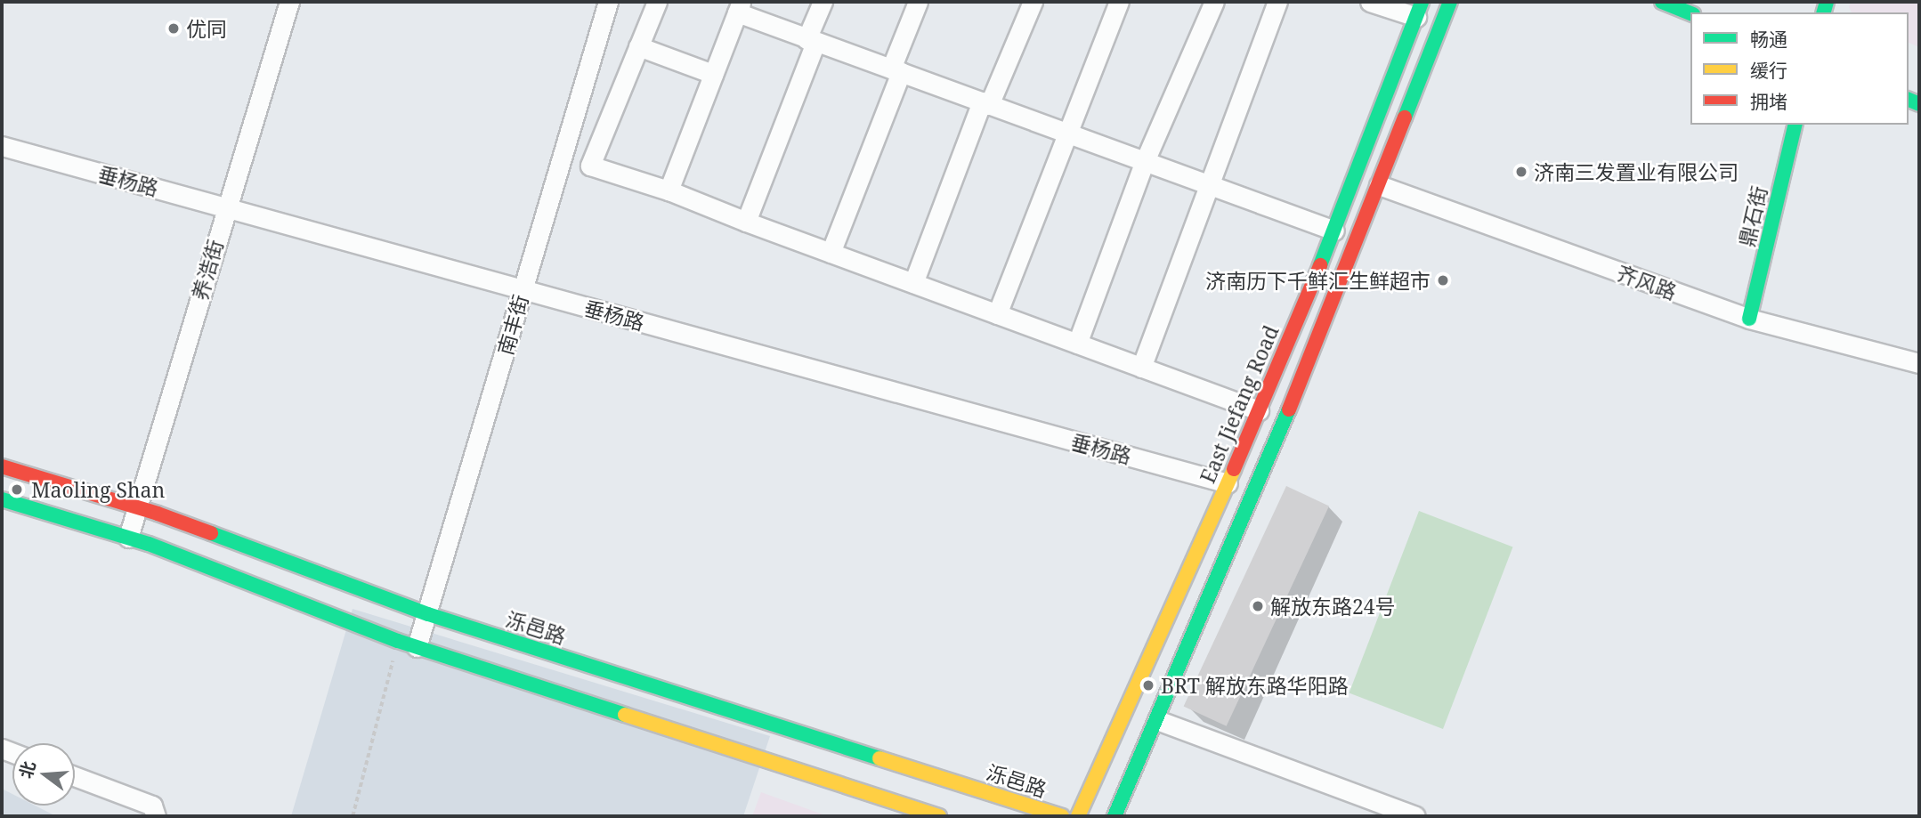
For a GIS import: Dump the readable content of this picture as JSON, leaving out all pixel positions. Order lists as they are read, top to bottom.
{
  "streets": {
    "main road": ["鼎石街", "East Jiefang Road", "泺邑路"],
    "street": [
      "垂杨路",
      "养浩街",
      "齐风路",
      "南丰街"
    ]
  },
  "crossings": [
    ["垂杨路", "养浩街"],
    ["垂杨路", "南丰街"],
    ["垂杨路", "East Jiefang Road"],
    ["鼎石街", "齐风路"],
    ["养浩街", "泺邑路"],
    ["南丰街", "泺邑路"]
  ],
  "places": [
    "优同",
    "济南三发置业有限公司",
    "济南历下千鲜汇生鲜超市",
    "Maoling Shan",
    "解放东路24号",
    "BRT 解放东路华阳路"
  ],
  "legend": ["畅通", "缓行", "拥堵"],
  "north": "left"
}
